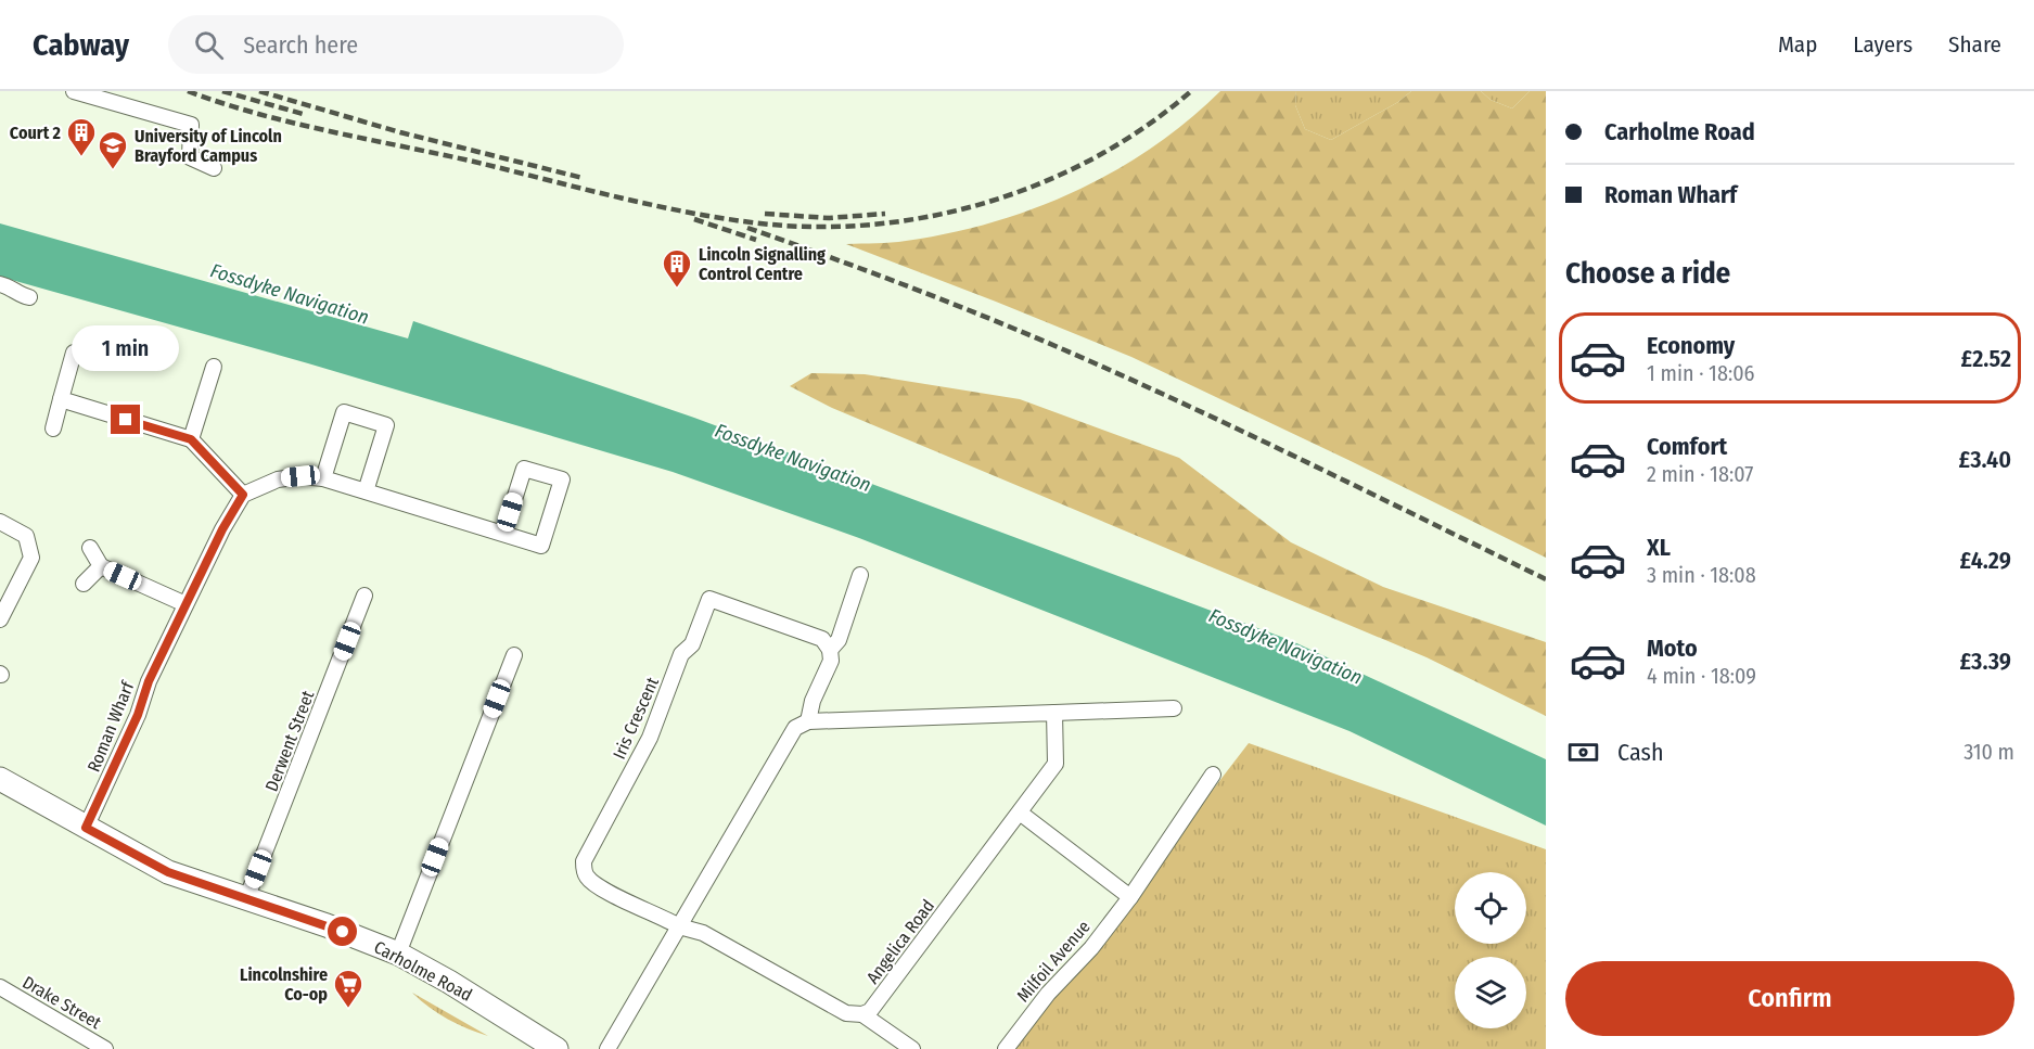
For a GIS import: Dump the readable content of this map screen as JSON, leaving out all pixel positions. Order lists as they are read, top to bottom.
{
  "streets": {
    "main road": ["Carholme Road"],
    "street": [
      "Iris Crescent",
      "Roman Wharf",
      "Derwent Street",
      "Angelica Road",
      "Milfoil Avenue",
      "Drake Street"
    ]
  },
  "crossings": [
    ["Roman Wharf", "Carholme Road"],
    ["Derwent Street", "Carholme Road"]
  ],
  "water": ["Fossdyke Navigation"],
  "places": {
    "building": ["Court 2", "Lincoln Signalling Control Centre"],
    "school or university": ["University of Lincoln Brayford Campus"],
    "supermarket": ["Lincolnshire Co-op"]
  },
  "page": {
    "header": "Cabway",
    "search": "Search here",
    "nav": ["Map", "Layers", "Share"],
    "banner": ["Carholme Road", "Roman Wharf"],
    "heading": "Choose a ride",
    "list": [
      {
        "name": "Economy",
        "note": "1 min · 18:06",
        "value": "£2.52"
      },
      {
        "name": "Comfort",
        "note": "2 min · 18:07",
        "value": "£3.40"
      },
      {
        "name": "XL",
        "note": "3 min · 18:08",
        "value": "£4.29"
      },
      {
        "name": "Moto",
        "note": "4 min · 18:09",
        "value": "£3.39"
      }
    ],
    "bubble": "1 min",
    "pay": ["Cash", "310 m"],
    "buttons": "Confirm"
  }
}
